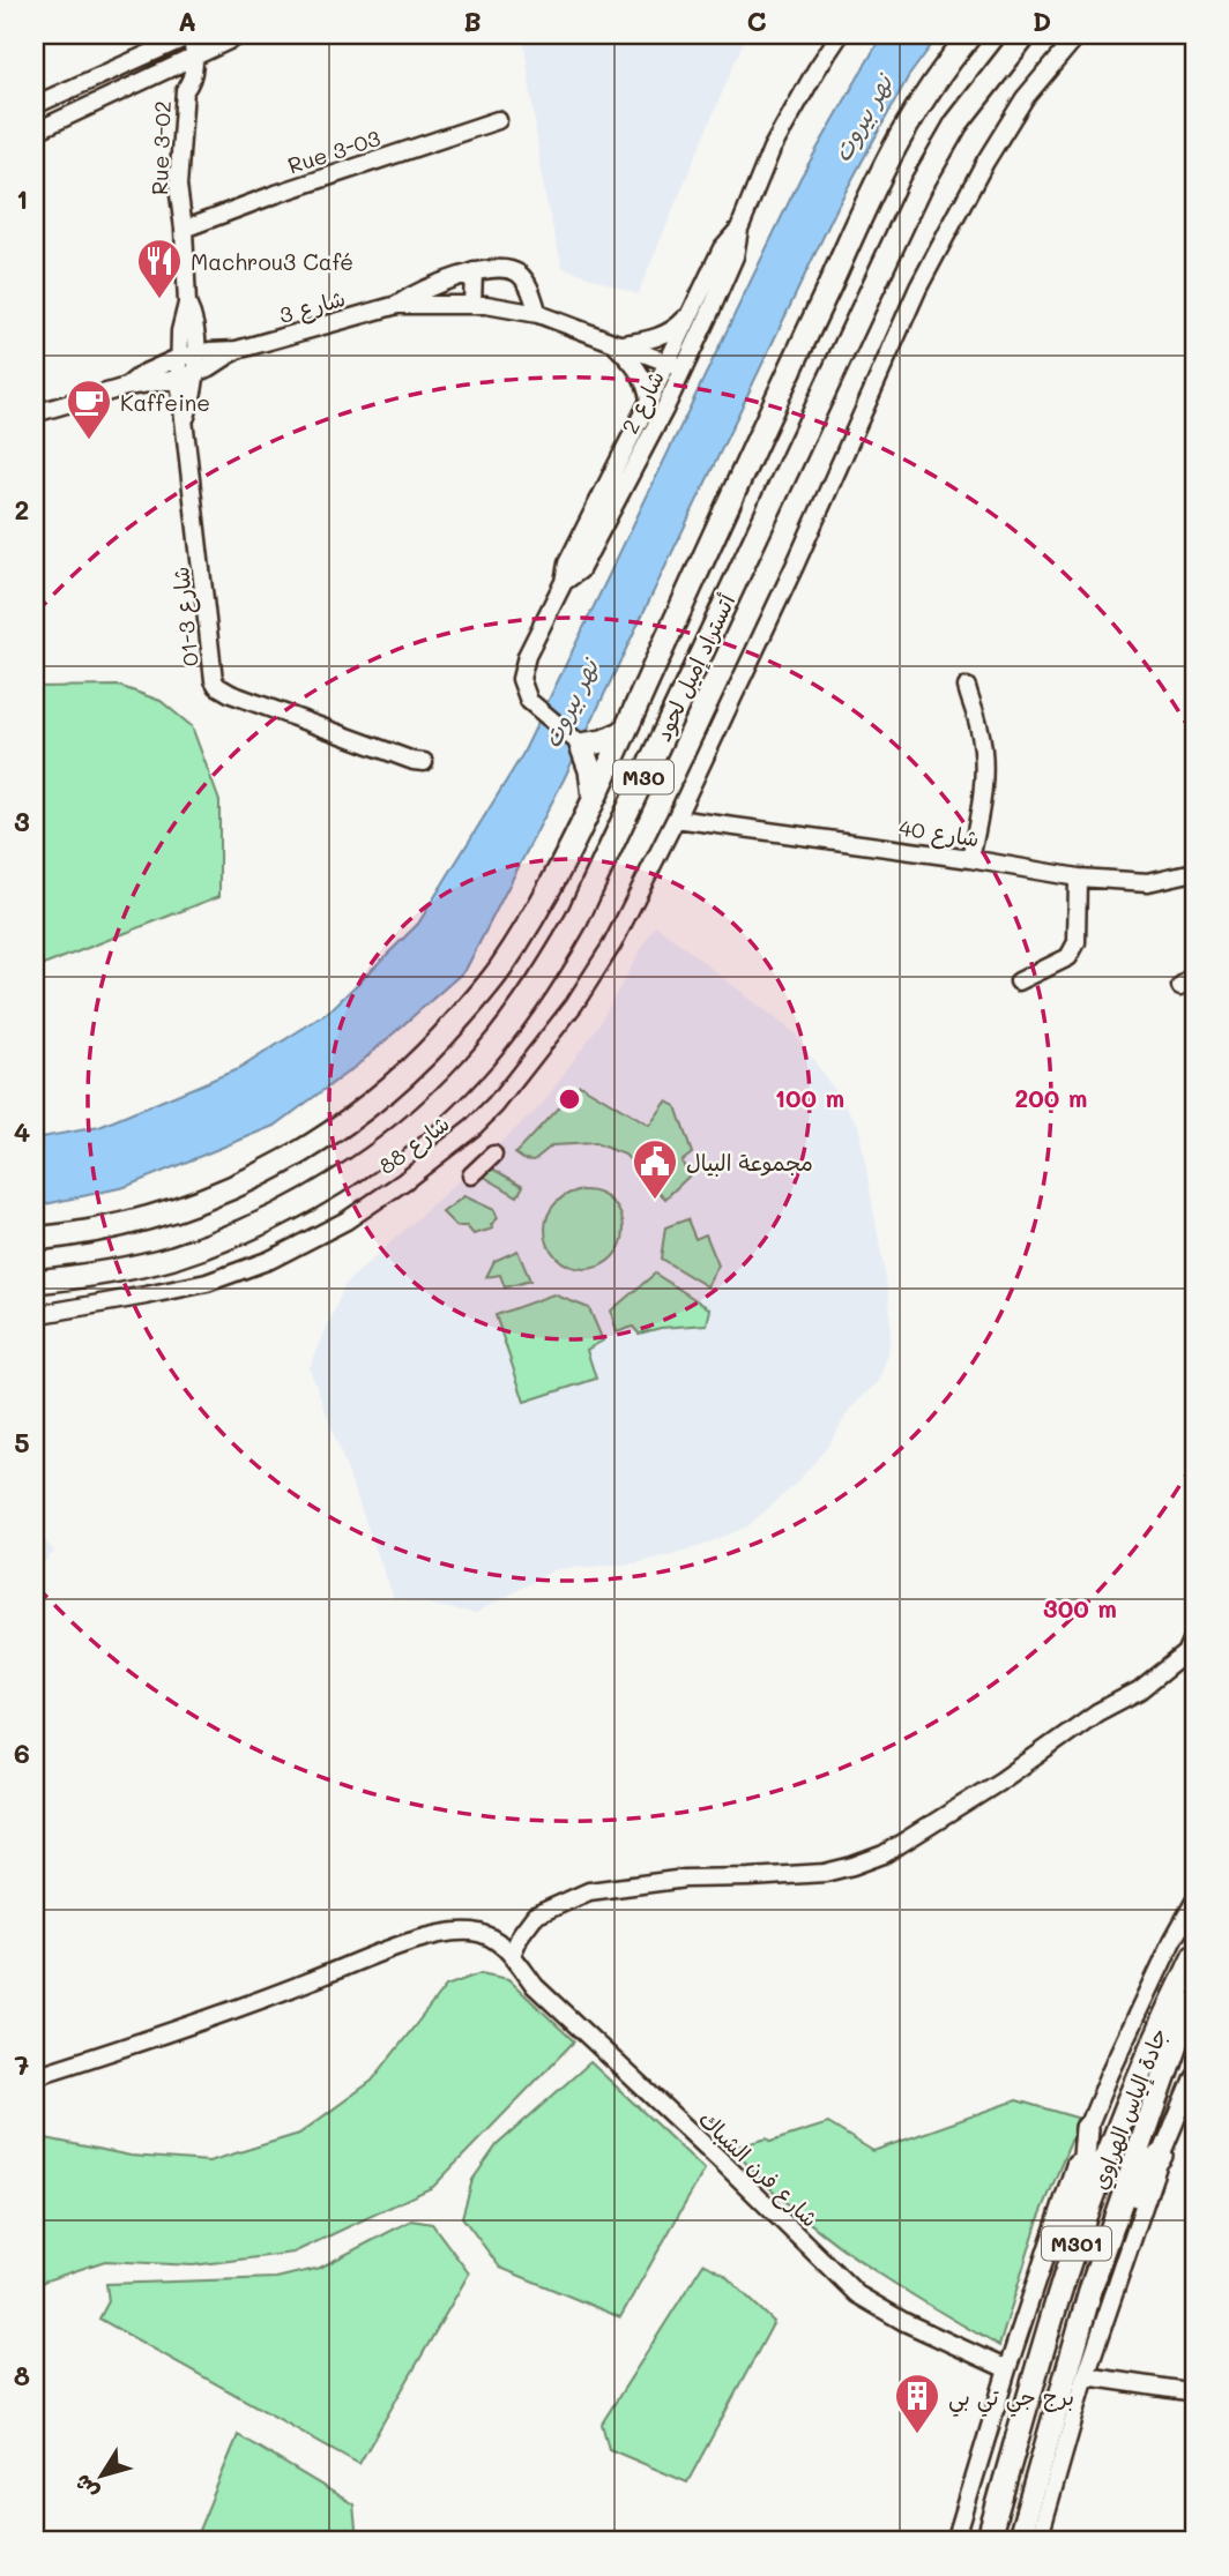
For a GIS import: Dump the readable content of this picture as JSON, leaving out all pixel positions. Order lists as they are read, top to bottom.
{
  "streets": {
    "highway": [
      "أتستراد إميل لحود",
      "M30",
      "جادة إلياس الهراوي",
      "M301"
    ],
    "street": [
      "Rue 3-02",
      "Rue 3-03",
      "شارع 3",
      "شارع 2",
      "شارع 3-01",
      "شارع 40",
      "شارع 88",
      "شارع فرن الشباك"
    ]
  },
  "crossings": [
    ["Rue 3-02", "Rue 3-03"],
    ["Rue 3-02", "شارع 3-01"],
    ["شارع 3", "شارع 2"],
    ["شارع 40", "شارع 88"],
    ["جادة إلياس الهراوي", "شارع فرن الشباك"]
  ],
  "water": ["نهر بيروت"],
  "places": {
    "restaurant": ["Machrou3 Café"],
    "cafe": ["Kaffeine"],
    "public building": ["مجموعة البيال"],
    "building": ["برج جي تي بي"]
  },
  "north": "bottom left",
  "grid": {
    "columns": [
      "A",
      "B",
      "C",
      "D"
    ],
    "rows": [
      "1",
      "2",
      "3",
      "4",
      "5",
      "6",
      "7",
      "8"
    ]
  },
  "rings": ["100 m", "200 m", "300 m"]
}
